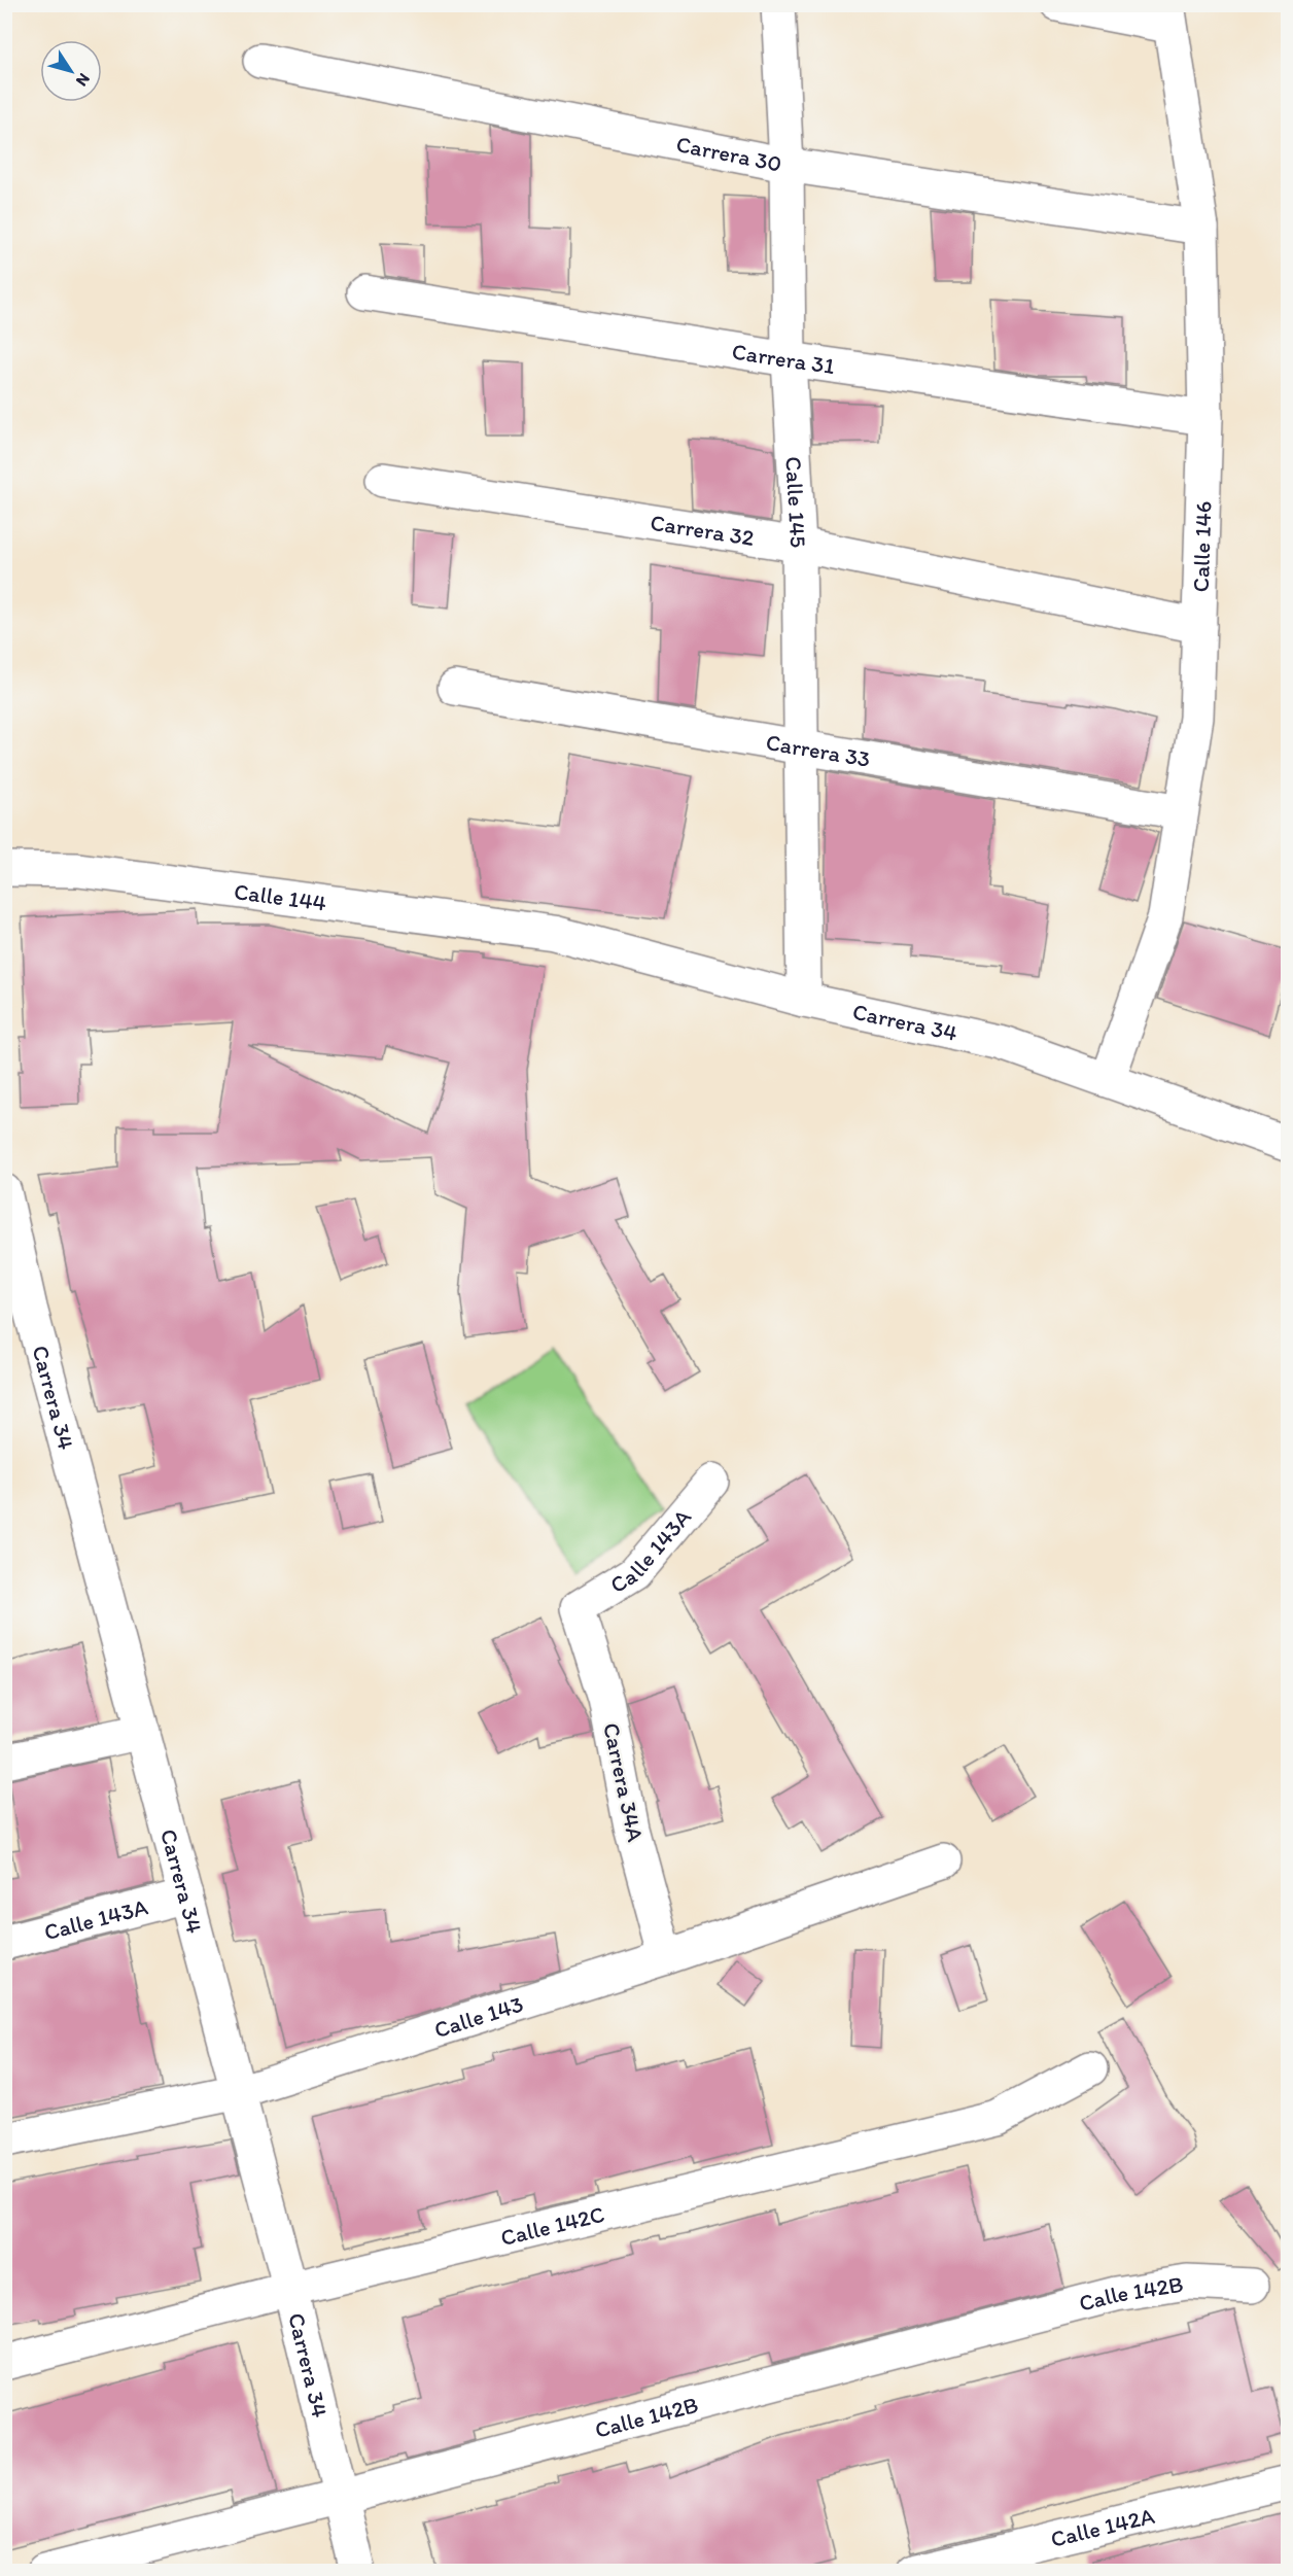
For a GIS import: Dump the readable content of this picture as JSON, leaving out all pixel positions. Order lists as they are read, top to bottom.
{
  "streets": {
    "street": [
      "Carrera 30",
      "Carrera 31",
      "Calle 145",
      "Carrera 32",
      "Calle 146",
      "Carrera 33",
      "Calle 144",
      "Carrera 34",
      "Calle 143A",
      "Carrera 34A",
      "Calle 143",
      "Calle 142C",
      "Calle 142B",
      "Calle 142A"
    ]
  },
  "crossings": [
    ["Carrera 30", "Calle 145"],
    ["Carrera 30", "Calle 146"],
    ["Carrera 31", "Calle 145"],
    ["Carrera 31", "Calle 146"],
    ["Calle 145", "Carrera 32"],
    ["Calle 145", "Carrera 33"],
    ["Calle 145", "Carrera 34"],
    ["Carrera 32", "Calle 146"],
    ["Calle 146", "Carrera 33"],
    ["Calle 146", "Carrera 34"],
    ["Calle 144", "Carrera 34"],
    ["Carrera 34", "Calle 143A"],
    ["Carrera 34", "Calle 143"],
    ["Carrera 34", "Calle 142C"],
    ["Carrera 34", "Calle 142B"],
    ["Calle 143A", "Carrera 34A"],
    ["Carrera 34A", "Calle 143"]
  ],
  "north": "bottom right"
}
